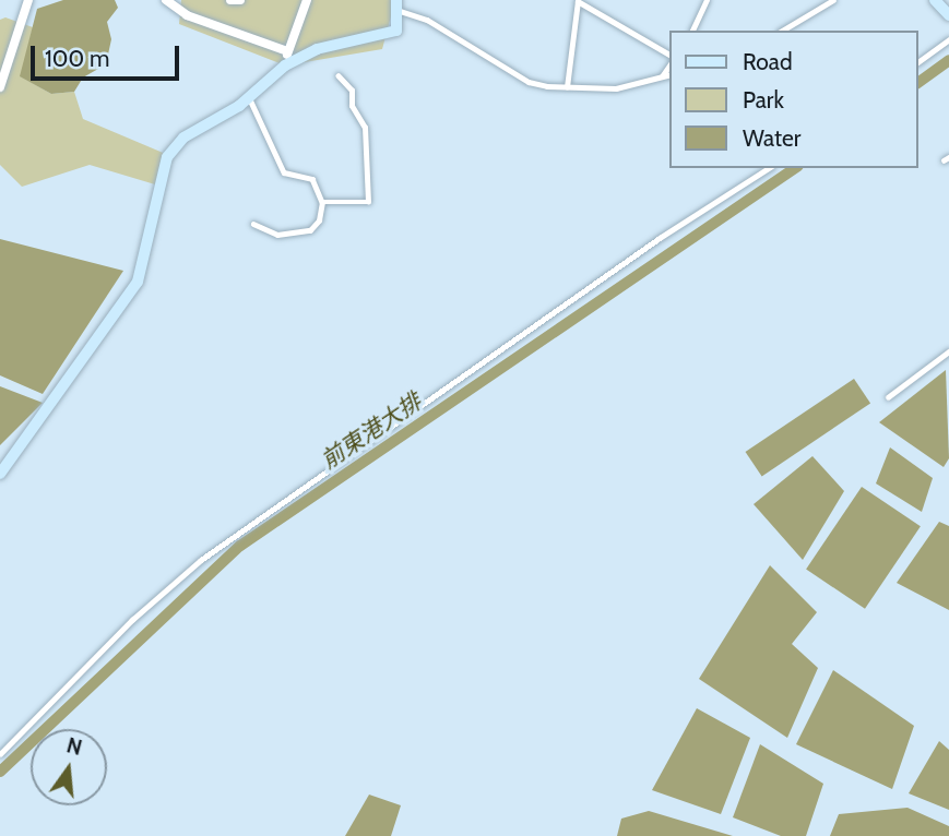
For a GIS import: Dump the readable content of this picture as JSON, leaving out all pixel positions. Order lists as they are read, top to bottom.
{
  "water": ["前東港大排"],
  "legend": ["Road", "Park", "Water"],
  "scale_bar": "100 m",
  "north": "top"
}
